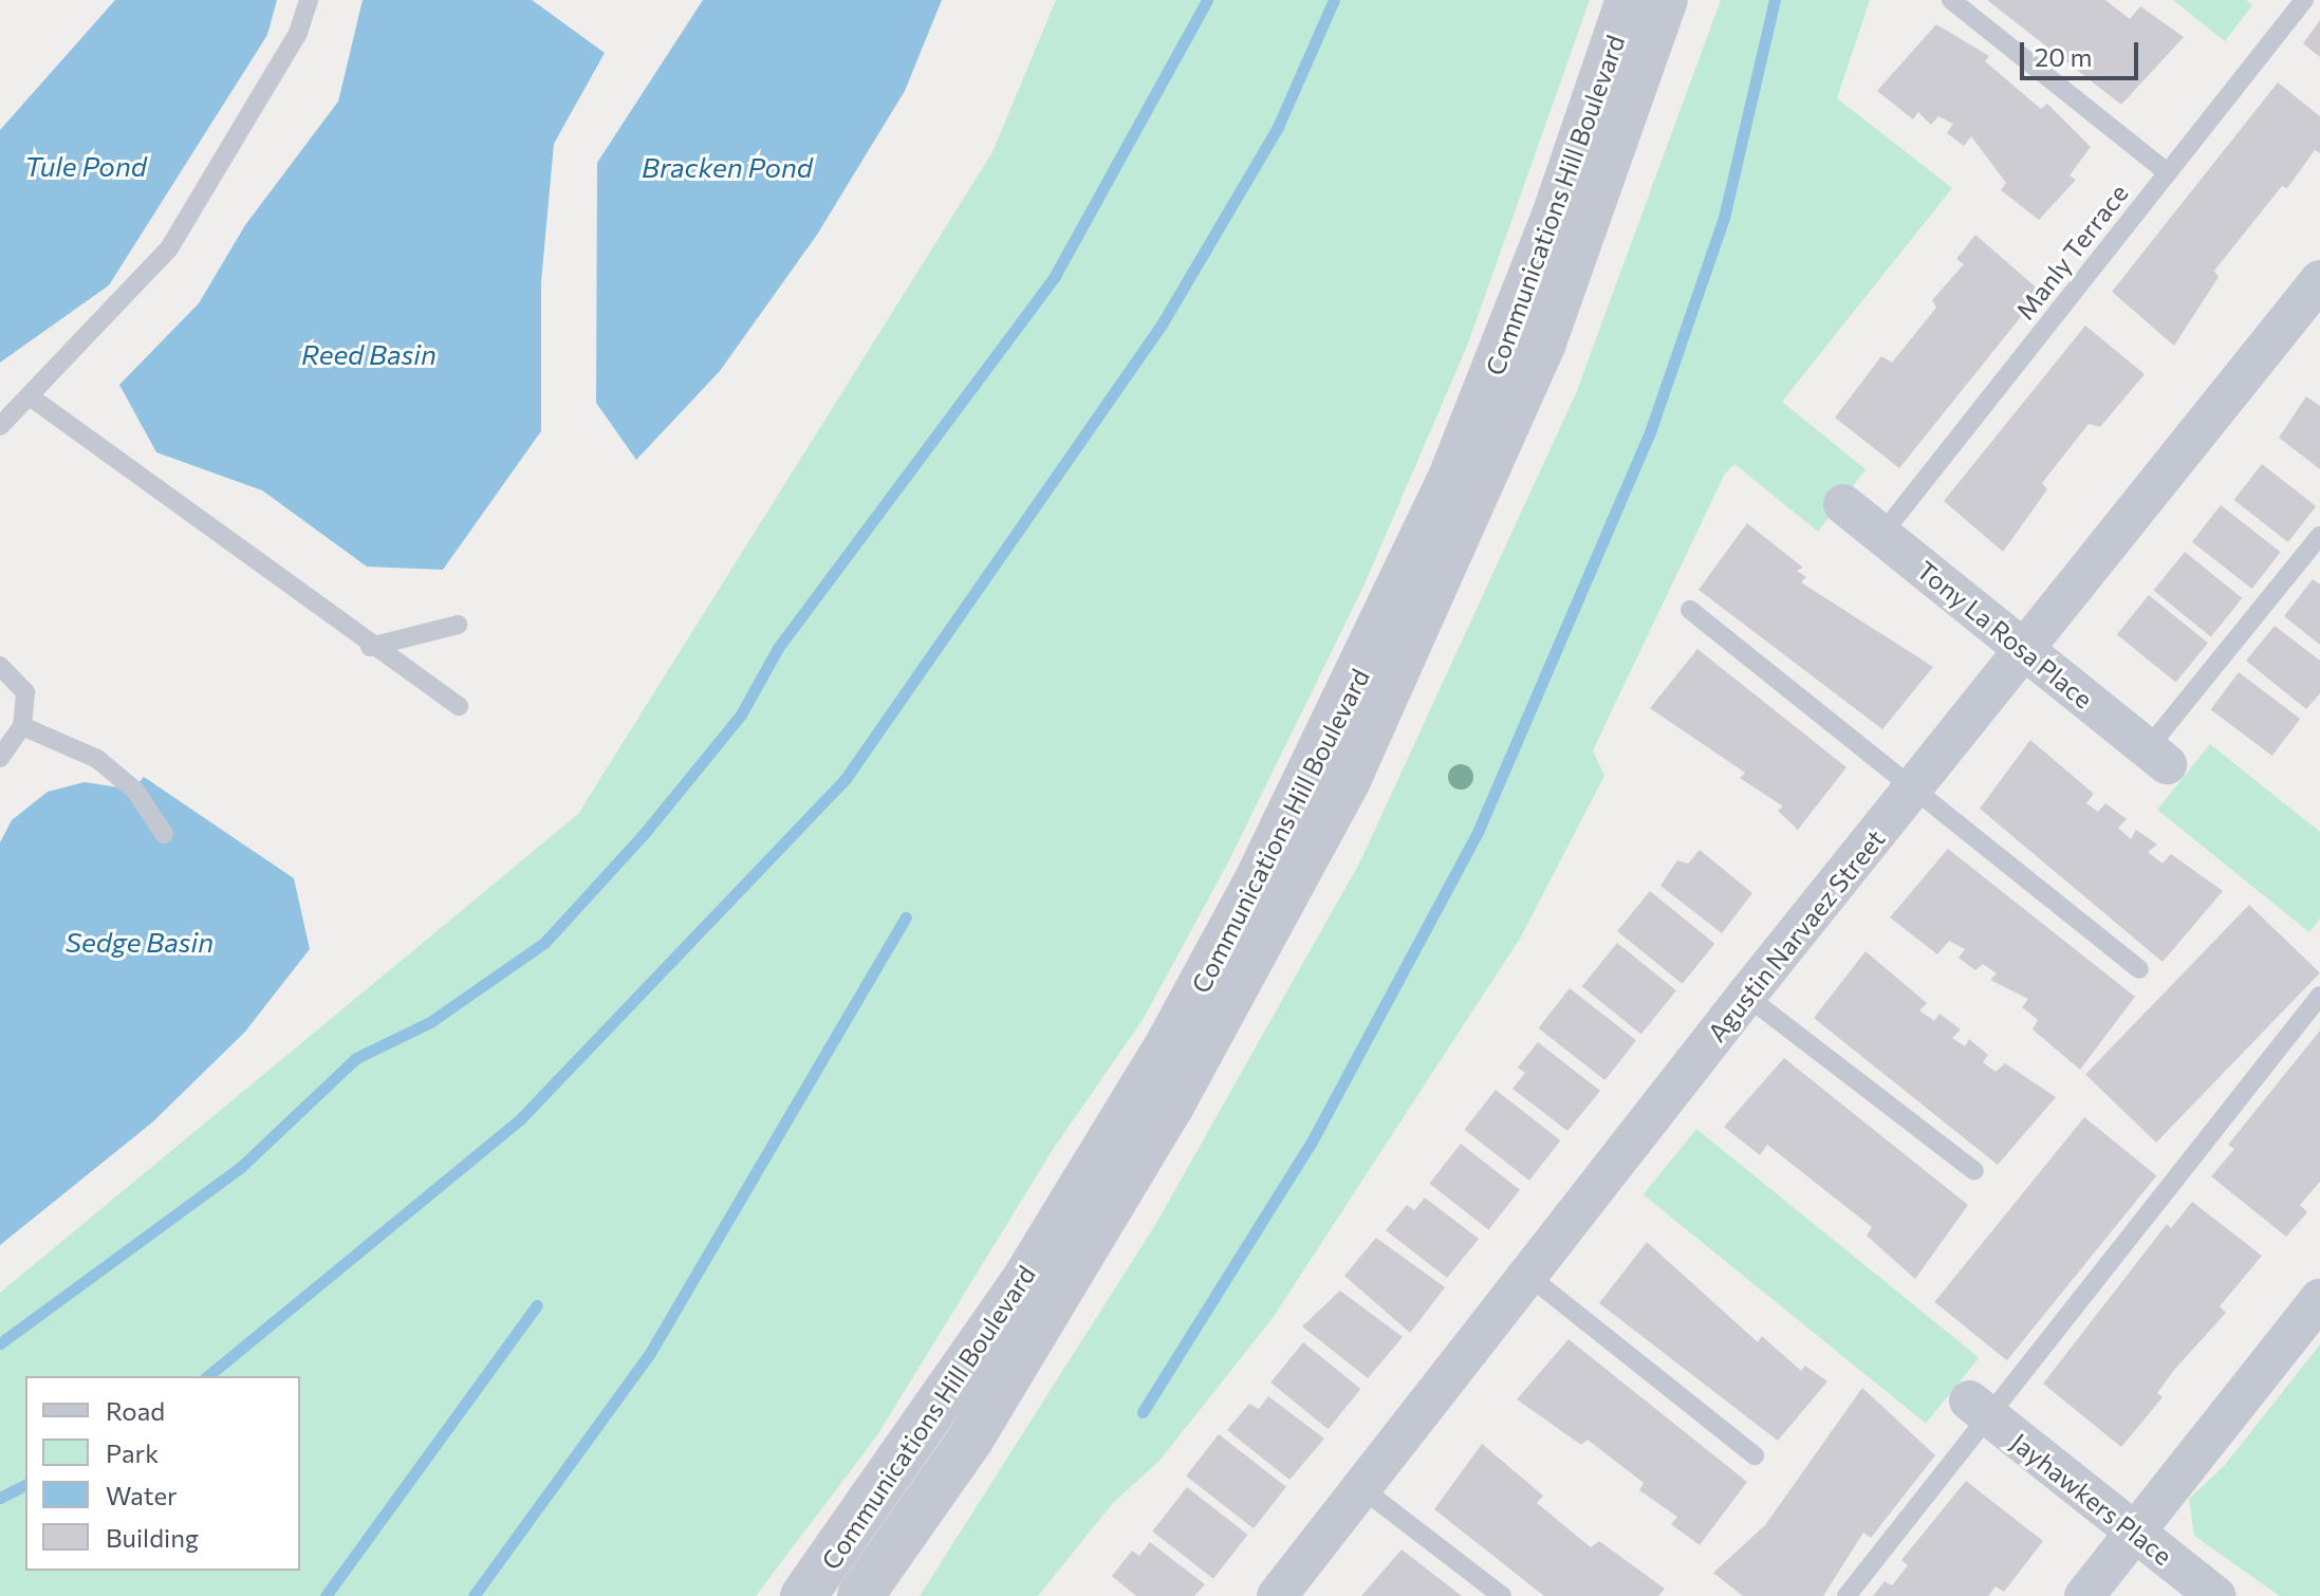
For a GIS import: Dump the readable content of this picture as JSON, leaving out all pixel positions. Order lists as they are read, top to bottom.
{
  "streets": {
    "street": [
      "Communications Hill Boulevard",
      "Tony La Rosa Place",
      "Agustin Narvaez Street",
      "Jayhawkers Place"
    ],
    "lane": ["Manly Terrace"]
  },
  "crossings": [
    ["Manly Terrace", "Tony La Rosa Place"],
    ["Tony La Rosa Place", "Agustin Narvaez Street"]
  ],
  "water": [
    "Tule Pond",
    "Bracken Pond",
    "Reed Basin",
    "Sedge Basin"
  ],
  "legend": [
    "Road",
    "Park",
    "Water",
    "Building"
  ],
  "scale_bar": "20 m"
}
